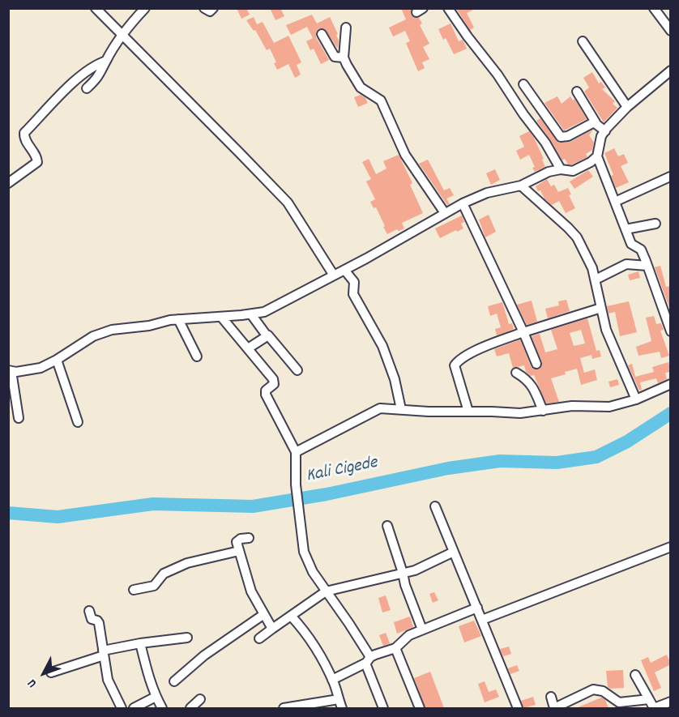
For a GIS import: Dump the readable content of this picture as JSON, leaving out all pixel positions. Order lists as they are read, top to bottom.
{
  "water": ["Kali Cigede"],
  "north": "bottom left"
}
